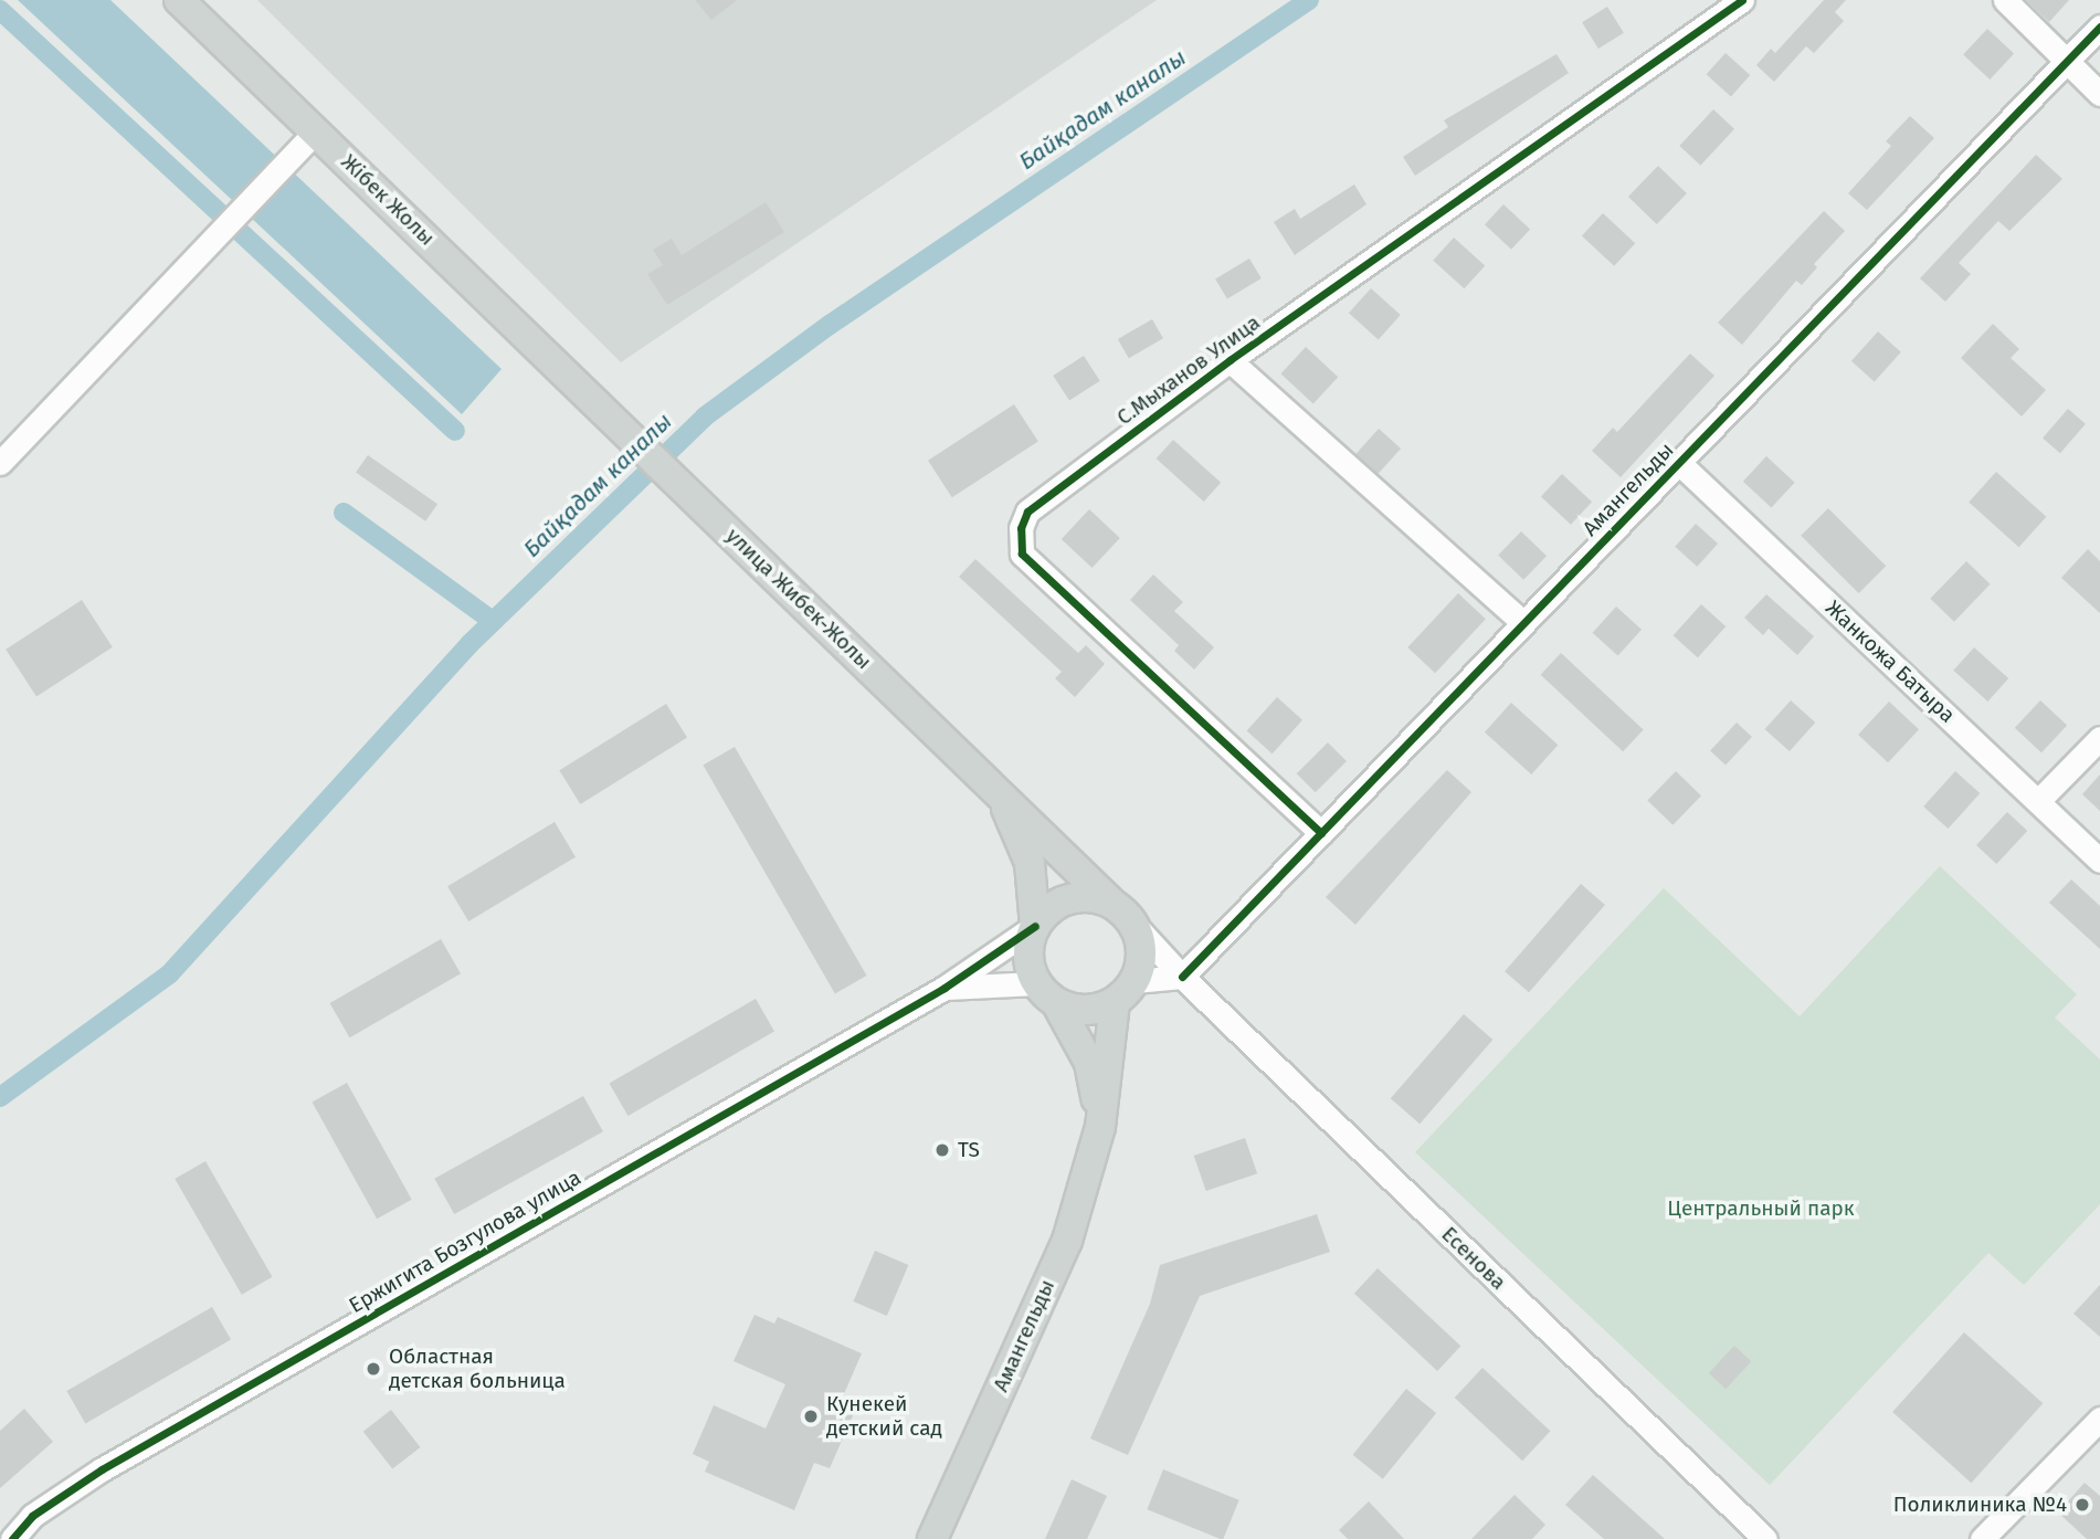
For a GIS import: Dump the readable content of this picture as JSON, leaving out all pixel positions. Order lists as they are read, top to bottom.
{
  "streets": {
    "main road": ["Жібек Жолы", "Амангельды", "улица Жибек-Жолы"],
    "street": [
      "С.Мыханов Улица",
      "Жанкожа Батыра",
      "Ержигита Бозгулова улица",
      "Есенова"
    ]
  },
  "crossings": [
    ["Жібек Жолы", "улица Жибек-Жолы"],
    ["С.Мыханов Улица", "Амангельды"],
    ["Амангельды", "улица Жибек-Жолы"],
    ["Амангельды", "Жанкожа Батыра"],
    ["Амангельды", "Ержигита Бозгулова улица"],
    ["Амангельды", "Есенова"],
    ["улица Жибек-Жолы", "Ержигита Бозгулова улица"],
    ["улица Жибек-Жолы", "Есенова"],
    ["Ержигита Бозгулова улица", "Есенова"]
  ],
  "water": ["Байқадам каналы"],
  "parks": ["Центральный парк"],
  "places": [
    "TS",
    "Областная детская больница",
    "Кунекей детский сад",
    "Поликлиника №4"
  ]
}
